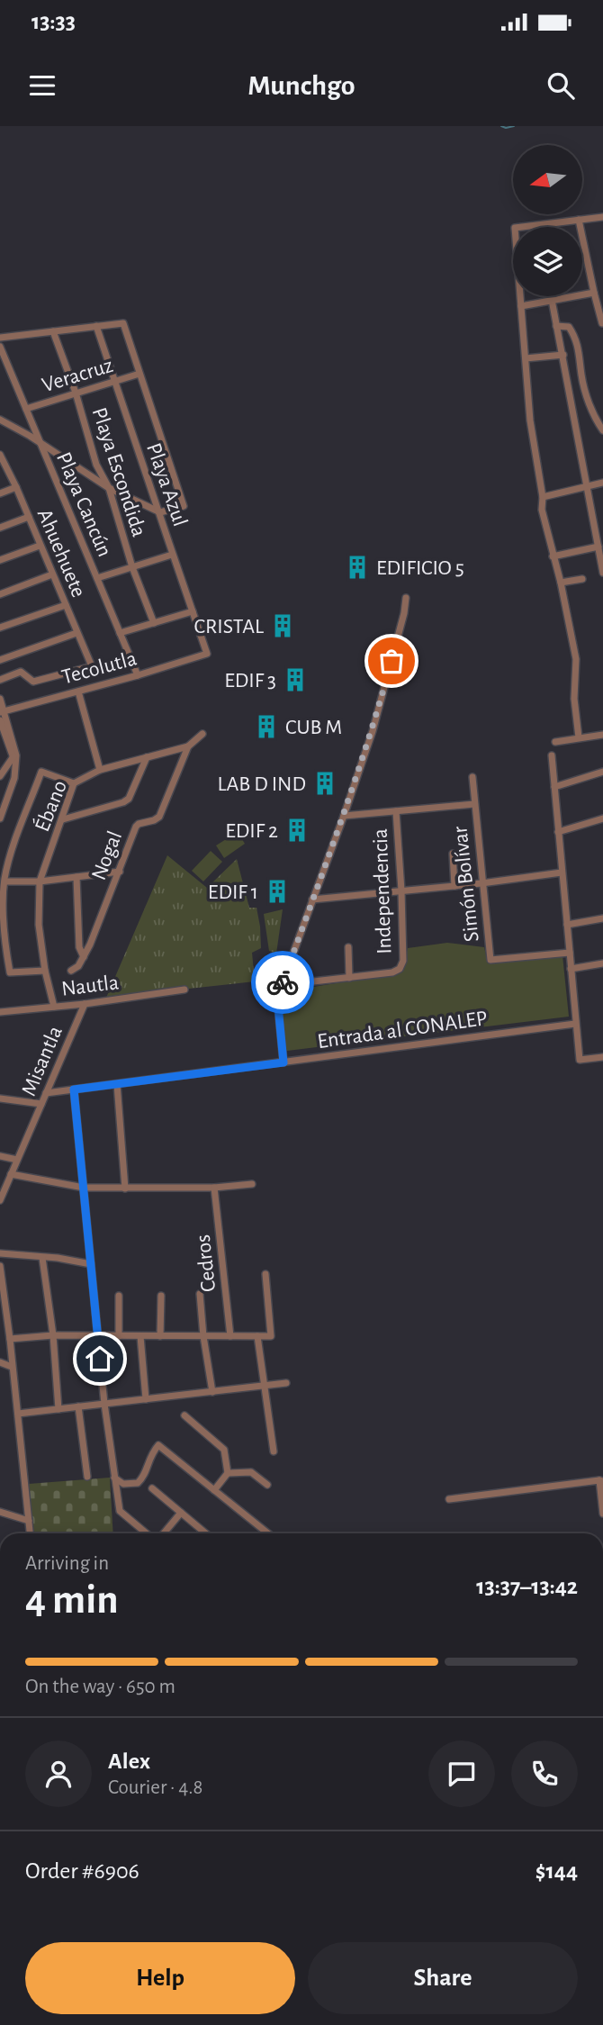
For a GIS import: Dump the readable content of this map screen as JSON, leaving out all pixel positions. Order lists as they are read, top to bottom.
{
  "streets": {
    "street": [
      "Veracruz",
      "Playa Escondida",
      "Playa Azul",
      "Playa Cancún",
      "Ahuehuete",
      "Tecolutla",
      "Ébano",
      "Nogal",
      "Simón Bolívar",
      "Independencia",
      "Nautla",
      "Entrada al CONALEP",
      "Misantla",
      "Cedros"
    ]
  },
  "crossings": [
    ["Veracruz", "Playa Escondida"],
    ["Veracruz", "Playa Azul"],
    ["Veracruz", "Playa Cancún"],
    ["Playa Azul", "Tecolutla"],
    ["Playa Cancún", "Tecolutla"],
    ["Ébano", "Nogal"],
    ["Ébano", "Nautla"],
    ["Simón Bolívar", "Independencia"],
    ["Nautla", "Misantla"],
    ["Entrada al CONALEP", "Misantla"]
  ],
  "places": {
    "building": [
      "EDIFICIO 5",
      "CRISTAL",
      "EDIF 3",
      "CUB M",
      "LAB D IND",
      "EDIF 2",
      "EDIF 1"
    ]
  },
  "north": "left",
  "page": {
    "status": "13:33",
    "header": "Munchgo",
    "heading": ["4 min", "Arriving in", "13:37–13:42"],
    "panel": [
      "Alex",
      "Courier · 4.8",
      "Order #6906",
      "$144"
    ],
    "bar": "On the way · 650 m",
    "buttons": ["Help", "Share"]
  }
}
